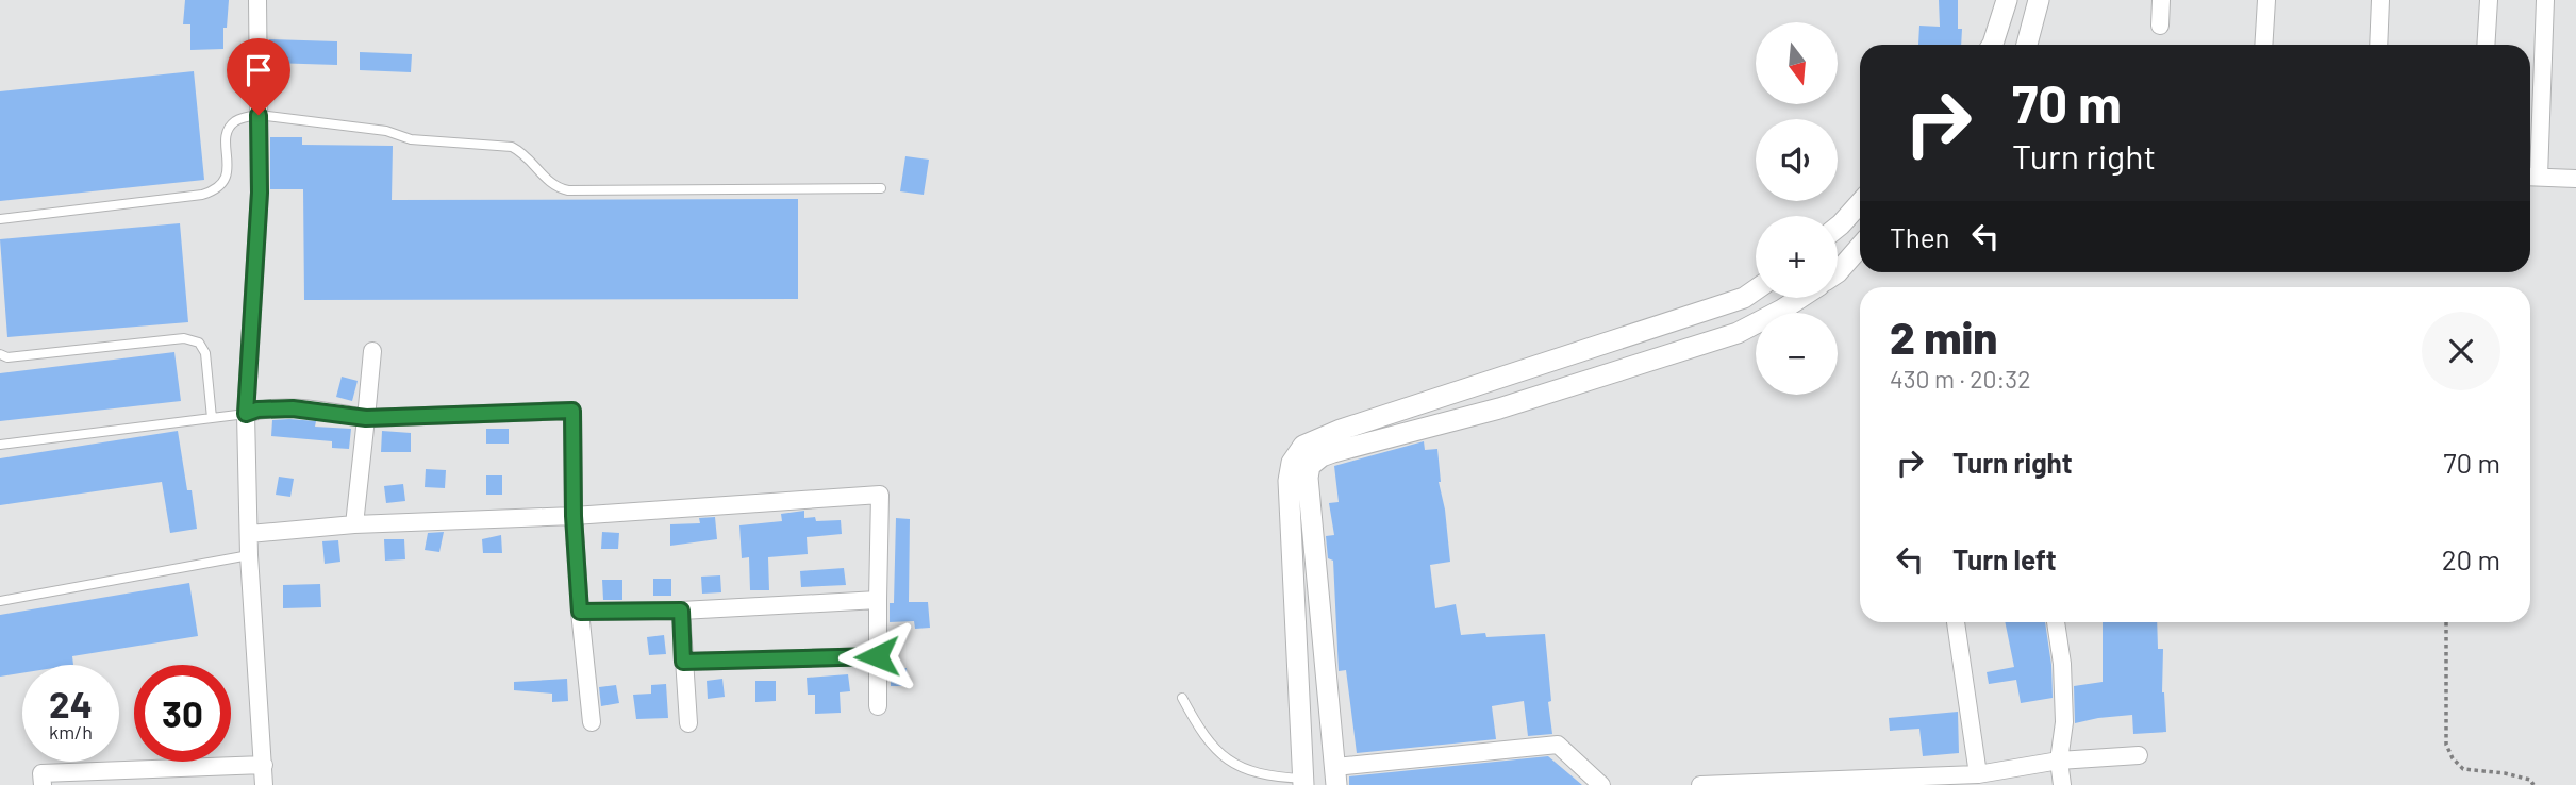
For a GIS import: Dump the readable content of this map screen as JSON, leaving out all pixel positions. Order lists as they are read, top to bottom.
{
  "north": "bottom",
  "page": {
    "map_buttons": ["+", "−"],
    "turn": ["70 m", "Turn right"],
    "then": "Then",
    "heading": ["2 min", "430 m · 20:32"],
    "list": [
      {
        "name": "Turn right",
        "value": "70 m"
      },
      {
        "name": "Turn left",
        "value": "20 m"
      }
    ],
    "speed": "24 km/h",
    "limit": "30"
  }
}
